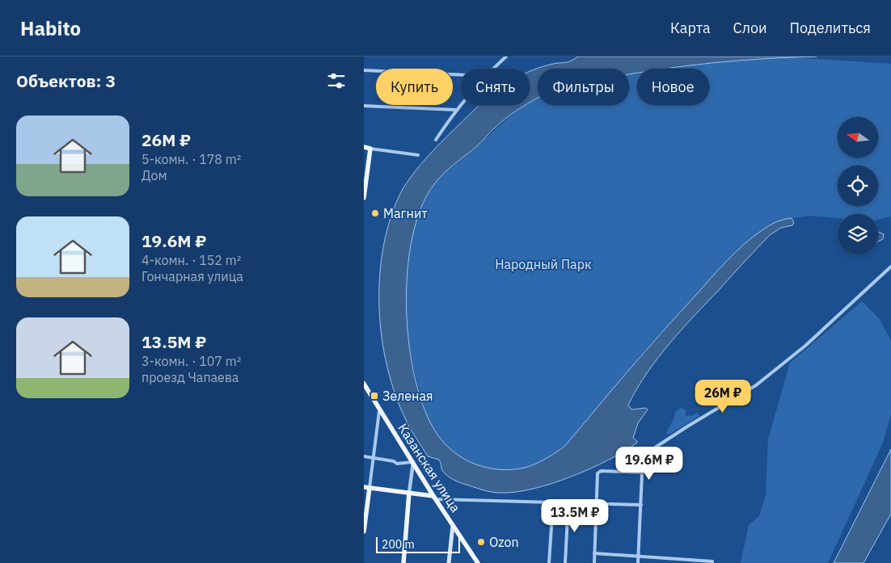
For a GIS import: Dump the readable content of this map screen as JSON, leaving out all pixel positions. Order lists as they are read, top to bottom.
{
  "streets": {
    "main road": ["Казанская улица"]
  },
  "parks": ["Народный Парк"],
  "places": {
    "other": ["Магнит", "Ozon"],
    "transit": ["Зеленая"]
  },
  "scale_bar": "200 m",
  "north": "left",
  "page": {
    "header": "Habito",
    "nav": ["Карта", "Слои", "Поделиться"],
    "heading": "Объектов: 3",
    "chip": [
      "Купить",
      "Снять",
      "Фильтры",
      "Новое"
    ],
    "list": [
      {
        "name": "26M ₽",
        "note": "5-комн. · 178 m² · Дом"
      },
      {
        "name": "19.6M ₽",
        "note": "4-комн. · 152 m² · Гончарная улица"
      },
      {
        "name": "13.5M ₽",
        "note": "3-комн. · 107 m² · проезд Чапаева"
      }
    ],
    "price": ["26M ₽", "19.6M ₽", "13.5M ₽"],
    "scale": "200 m"
  }
}
